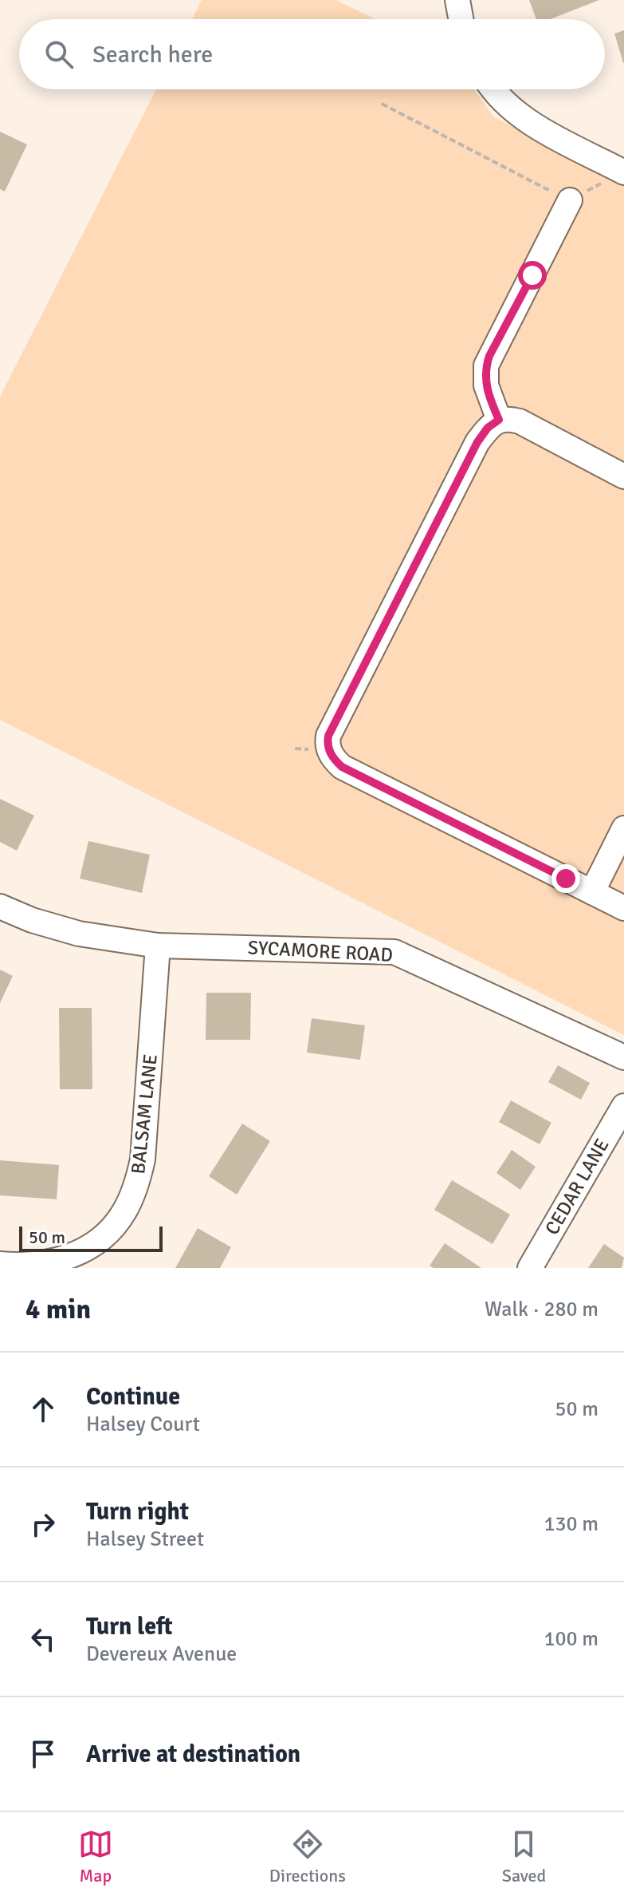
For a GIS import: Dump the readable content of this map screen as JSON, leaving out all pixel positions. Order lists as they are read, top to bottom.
{
  "streets": {
    "street": ["SYCAMORE ROAD", "BALSAM LANE", "CEDAR LANE"]
  },
  "crossings": [
    ["SYCAMORE ROAD", "BALSAM LANE"]
  ],
  "scale_bar": "50 m",
  "page": {
    "search": "Search here",
    "scale": "50 m",
    "heading": ["4 min", "Walk · 280 m"],
    "list": [
      ["Continue", "Halsey Court", "50 m"],
      ["Turn right", "Halsey Street", "130 m"],
      ["Turn left", "Devereux Avenue", "100 m"],
      "Arrive at destination"
    ],
    "nav": ["Map", "Directions", "Saved"]
  }
}
